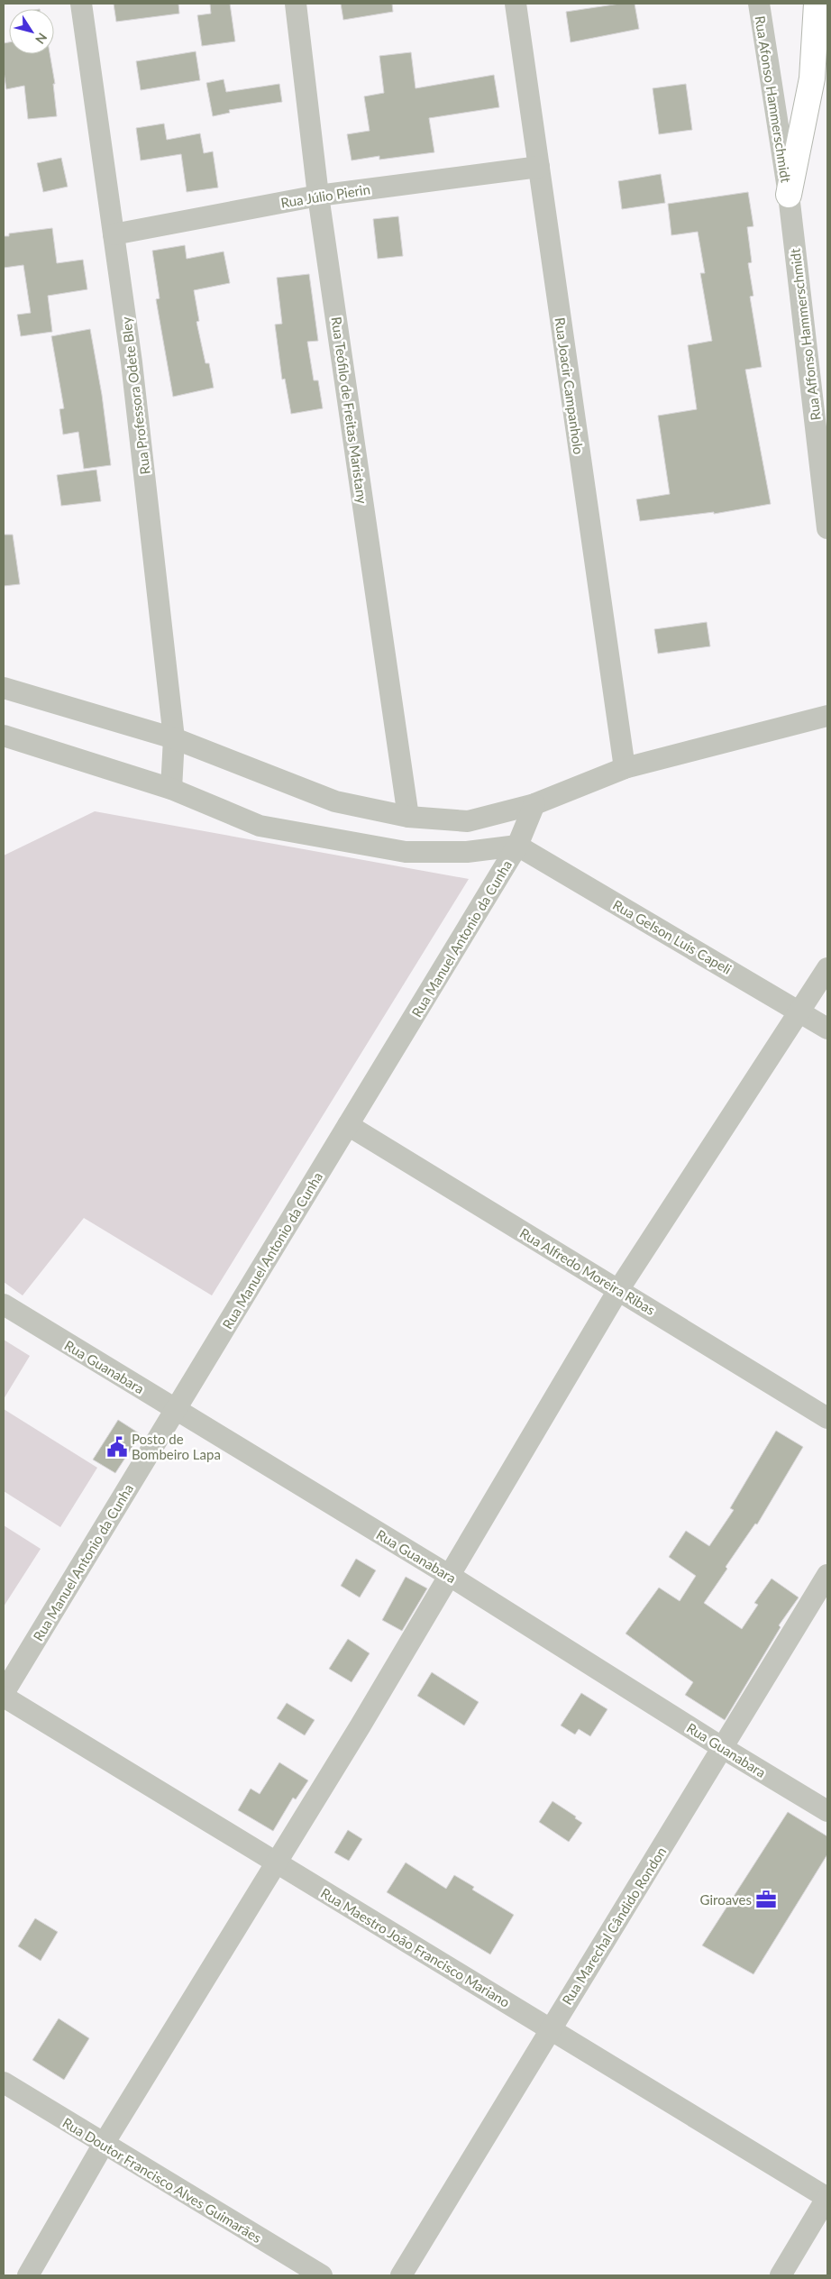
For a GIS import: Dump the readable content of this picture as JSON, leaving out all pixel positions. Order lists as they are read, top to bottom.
{
  "streets": {
    "street": [
      "Rua Afonso Hammerschmidt",
      "Rua Júlio Pierin",
      "Rua Affonso Hammerschmidt",
      "Rua Joacir Campanholo",
      "Rua Professora Odete Bley",
      "Rua Teófilo de Freitas Maristany",
      "Rua Gelson Luis Capeli",
      "Rua Manuel Antonio da Cunha",
      "Rua Alfredo Moreira Ribas",
      "Rua Guanabara",
      "Rua Marechal Cândido Rondon",
      "Rua Maestro João Francisco Mariano",
      "Rua Doutor Francisco Alves Guimarães"
    ]
  },
  "crossings": [
    ["Rua Afonso Hammerschmidt", "Rua Affonso Hammerschmidt"],
    ["Rua Júlio Pierin", "Rua Joacir Campanholo"],
    ["Rua Júlio Pierin", "Rua Professora Odete Bley"],
    ["Rua Júlio Pierin", "Rua Teófilo de Freitas Maristany"],
    ["Rua Gelson Luis Capeli", "Rua Manuel Antonio da Cunha"],
    ["Rua Manuel Antonio da Cunha", "Rua Alfredo Moreira Ribas"],
    ["Rua Manuel Antonio da Cunha", "Rua Guanabara"],
    ["Rua Manuel Antonio da Cunha", "Rua Maestro João Francisco Mariano"],
    ["Rua Guanabara", "Rua Marechal Cândido Rondon"],
    ["Rua Marechal Cândido Rondon", "Rua Maestro João Francisco Mariano"]
  ],
  "places": {
    "public building": ["Posto de Bombeiro Lapa"],
    "office": ["Giroaves"]
  },
  "north": "bottom right"
}
